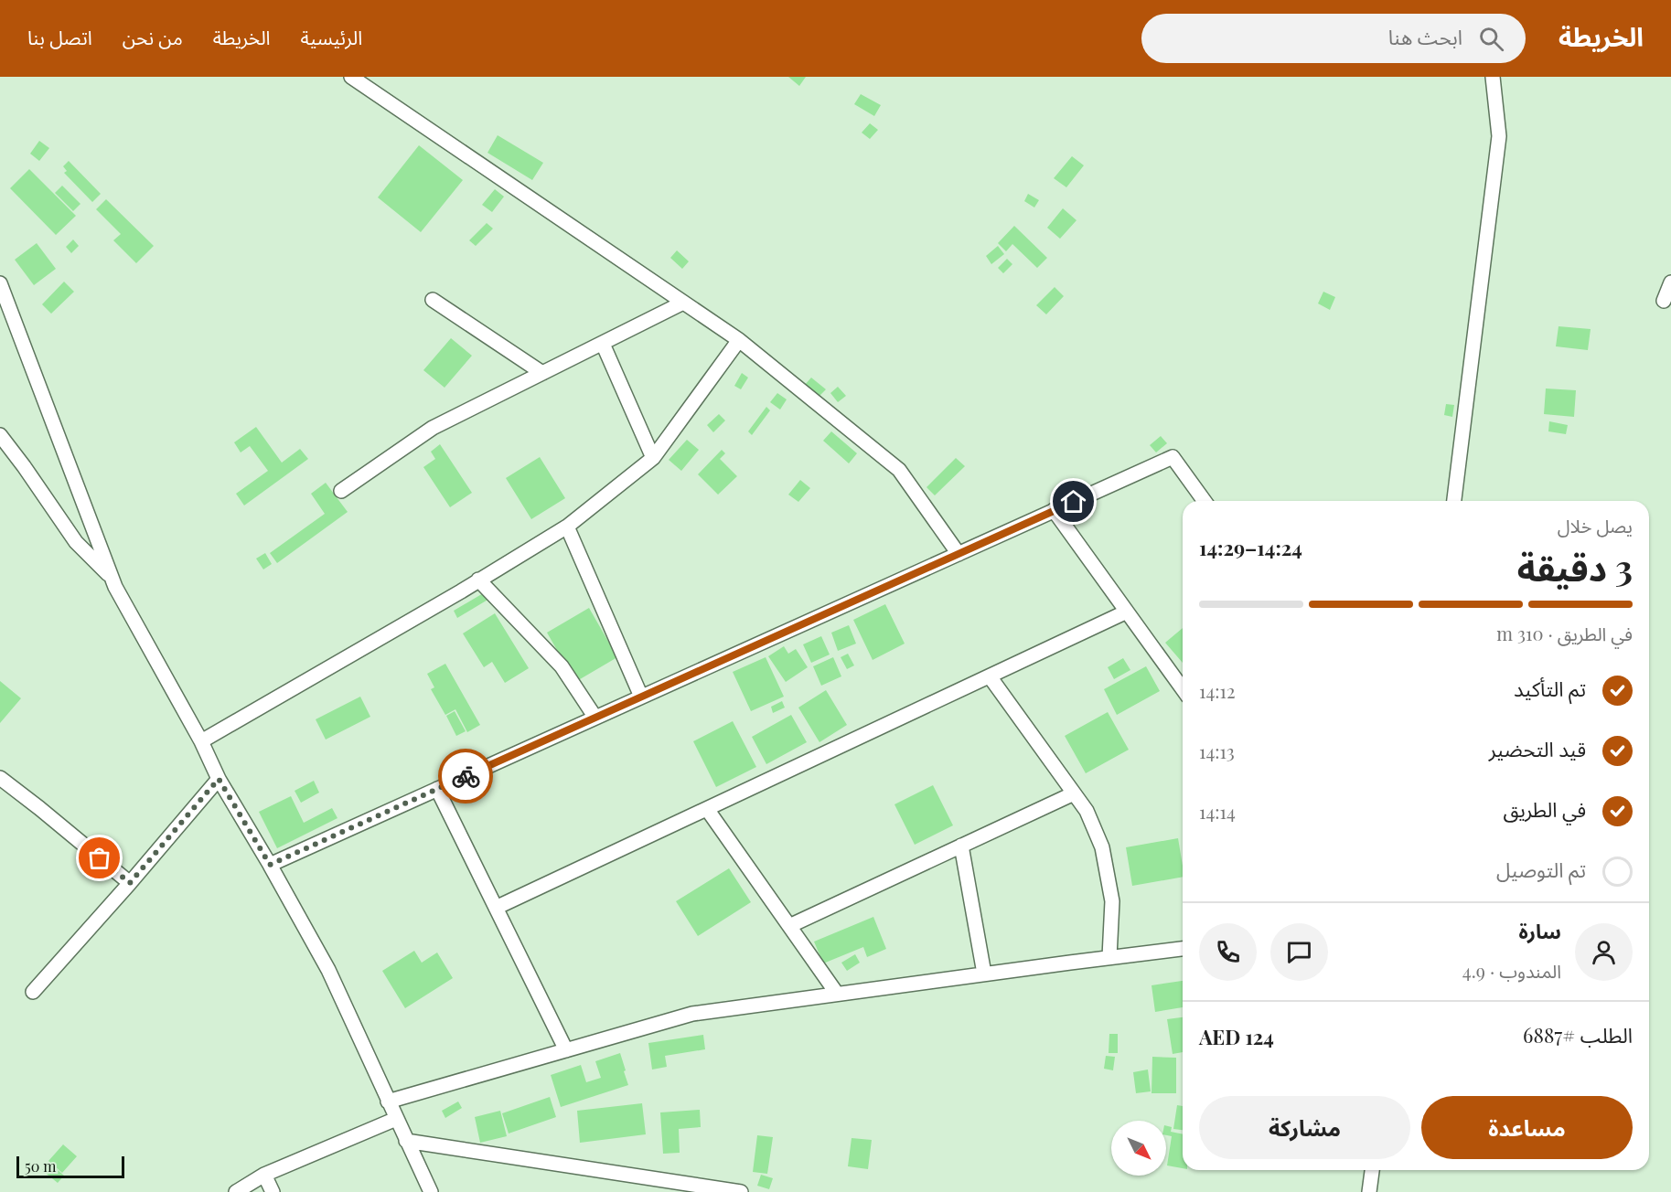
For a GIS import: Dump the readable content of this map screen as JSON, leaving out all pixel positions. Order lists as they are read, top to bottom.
{
  "scale_bar": "50 m",
  "north": "bottom right",
  "page": {
    "header": "الخريطة",
    "search": "ابحث هنا",
    "nav": [
      "الرئيسية",
      "الخريطة",
      "من نحن",
      "اتصل بنا"
    ],
    "heading": ["3 دقيقة", "يصل خلال", "14:24–14:29"],
    "panel": [
      "سارة",
      "المندوب · 4.9",
      "الطلب #6887",
      "AED 124"
    ],
    "bar": "في الطريق · 310 m",
    "list": [
      ["تم التأكيد", "14:12"],
      ["قيد التحضير", "14:13"],
      ["في الطريق", "14:14"],
      "تم التوصيل"
    ],
    "buttons": ["مساعدة", "مشاركة"],
    "scale": "50 m"
  }
}
